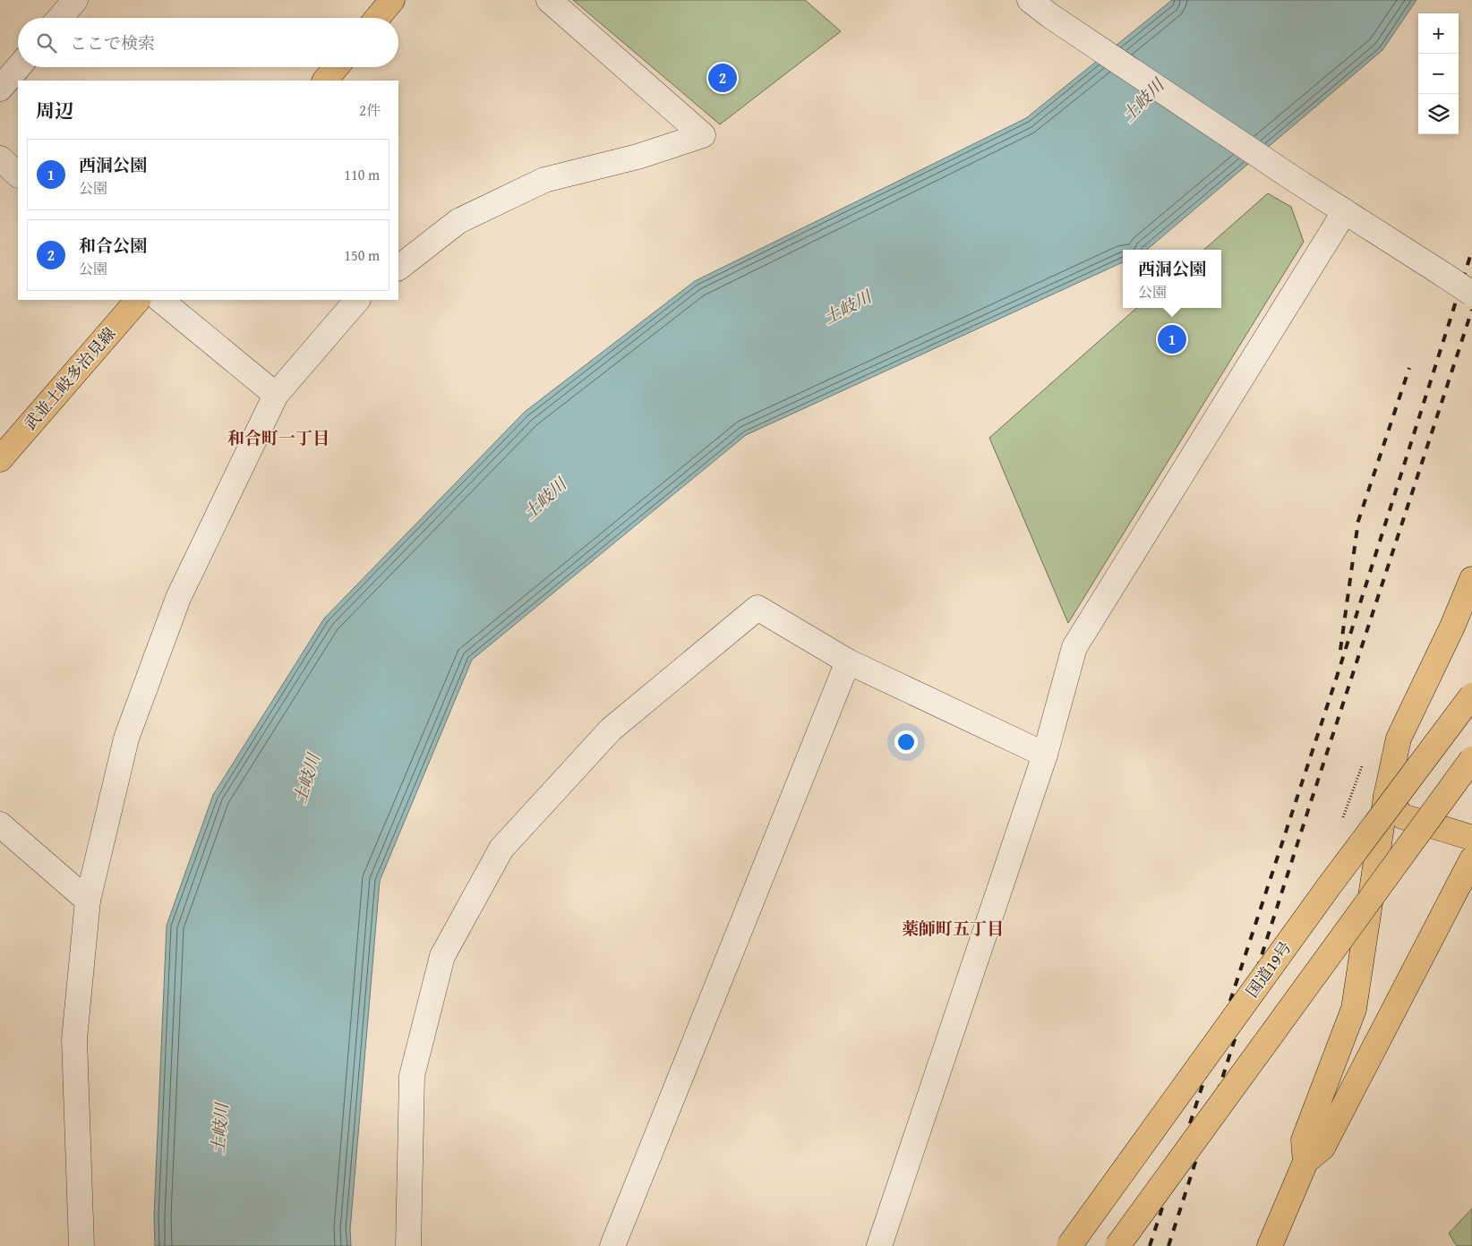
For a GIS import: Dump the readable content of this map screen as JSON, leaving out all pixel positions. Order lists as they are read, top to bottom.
{
  "streets": {
    "main road": ["武並土岐多治見線", "国道19号"]
  },
  "districts": ["和合町一丁目", "薬師町五丁目"],
  "water": ["土岐川"],
  "page": {
    "map_buttons": ["+", "−"],
    "search": "ここで検索",
    "pins": ["2", "1"],
    "heading": ["周辺", "2件"],
    "list": [
      {
        "mark": "1",
        "name": "西洞公園",
        "note": "公園",
        "value": "110 m"
      },
      {
        "mark": "2",
        "name": "和合公園",
        "note": "公園",
        "value": "150 m"
      }
    ],
    "popup": ["西洞公園", "公園"]
  }
}
